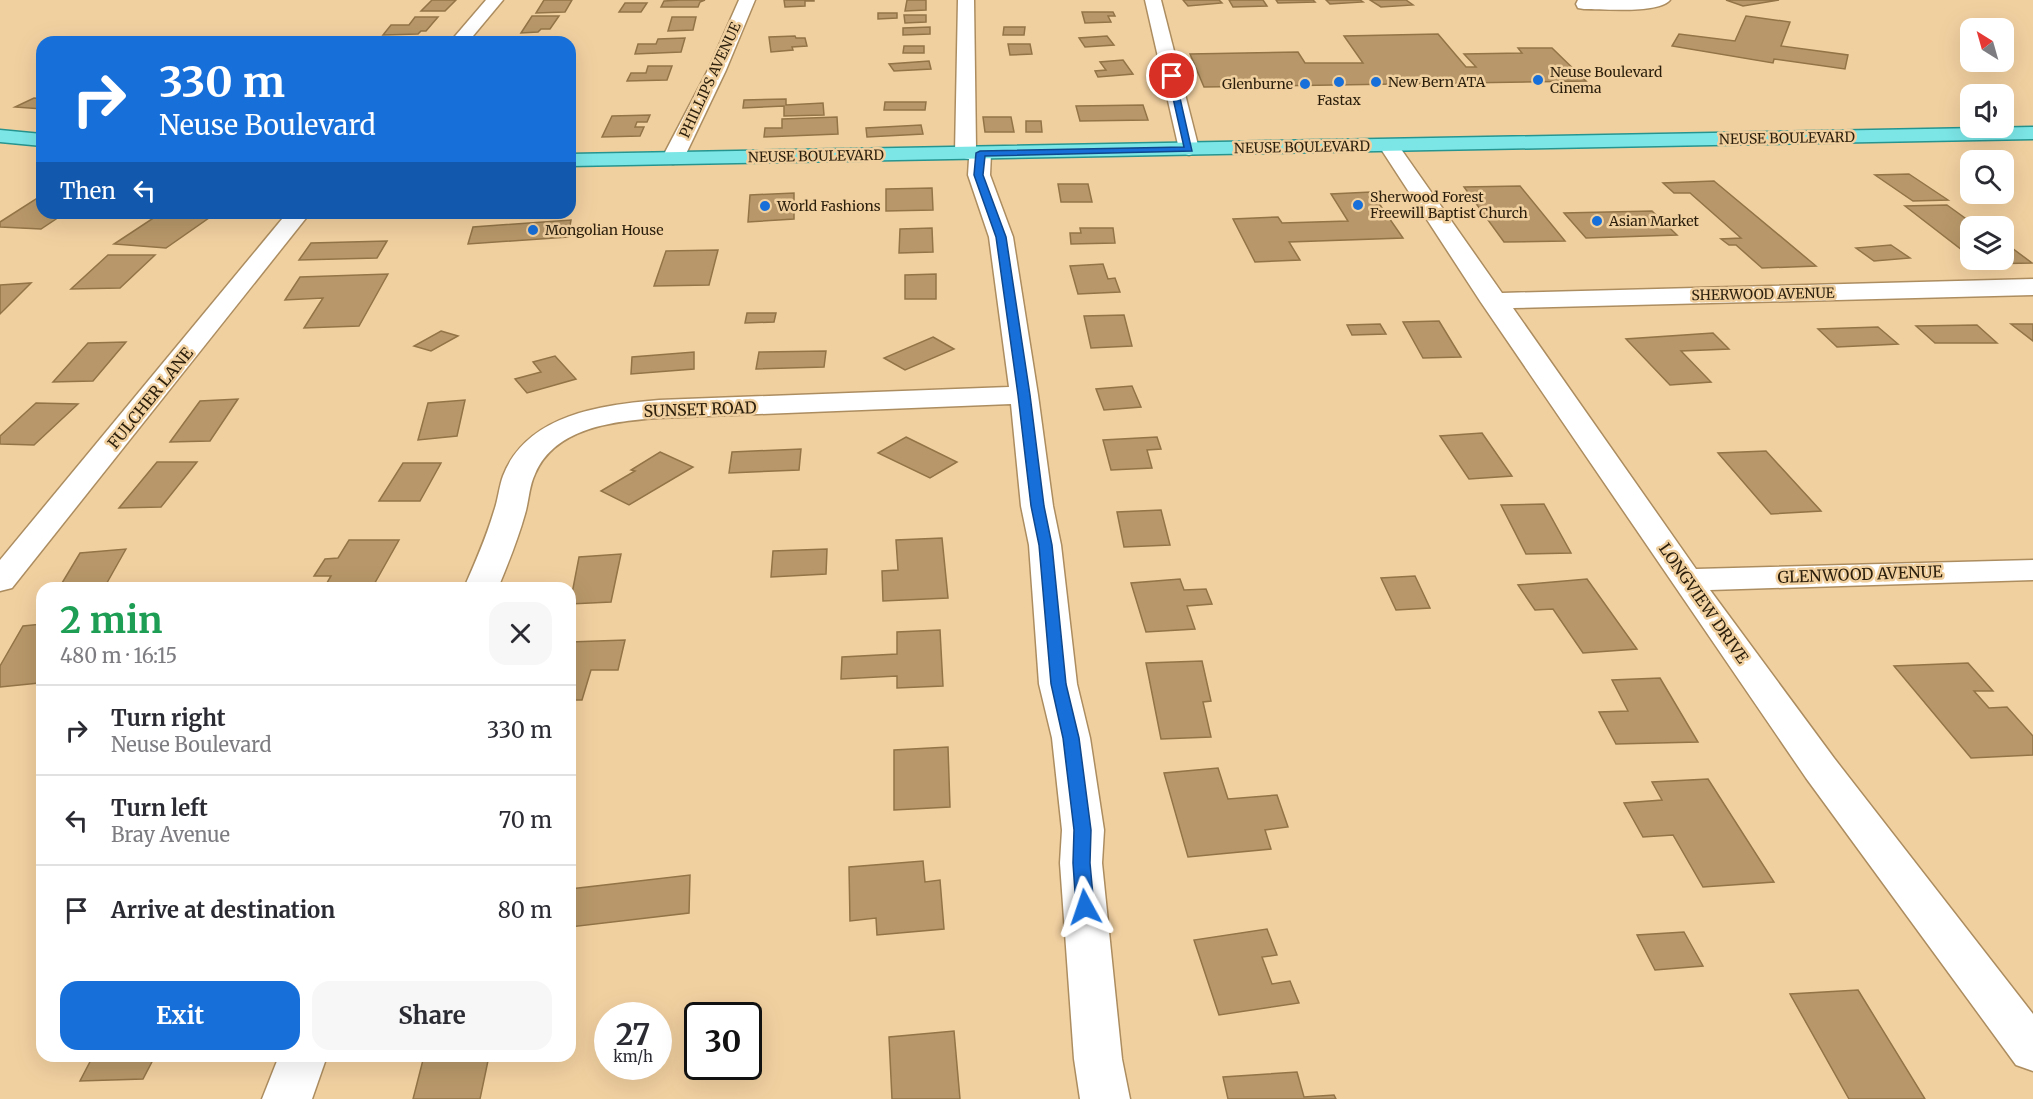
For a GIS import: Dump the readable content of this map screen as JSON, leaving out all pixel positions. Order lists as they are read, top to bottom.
{
  "streets": {
    "main road": ["NEUSE BOULEVARD"],
    "street": [
      "PHILLIPS AVENUE",
      "SHERWOOD AVENUE",
      "FULCHER LANE",
      "SUNSET ROAD",
      "GLENWOOD AVENUE",
      "LONGVIEW DRIVE"
    ]
  },
  "crossings": [
    ["PHILLIPS AVENUE", "NEUSE BOULEVARD"],
    ["NEUSE BOULEVARD", "LONGVIEW DRIVE"],
    ["SHERWOOD AVENUE", "LONGVIEW DRIVE"],
    ["GLENWOOD AVENUE", "LONGVIEW DRIVE"]
  ],
  "places": [
    "Neuse Boulevard Cinema",
    "Fastax",
    "New Bern ATA",
    "Glenburne",
    "Sherwood Forest Freewill Baptist Church",
    "World Fashions",
    "Asian Market",
    "Mongolian House"
  ],
  "north": "top left",
  "page": {
    "turn": ["330 m", "Neuse Boulevard"],
    "then": "Then",
    "heading": ["2 min", "480 m · 16:15"],
    "list": [
      {
        "name": "Turn right",
        "note": "Neuse Boulevard",
        "value": "330 m"
      },
      {
        "name": "Turn left",
        "note": "Bray Avenue",
        "value": "70 m"
      },
      {
        "name": "Arrive at destination",
        "value": "80 m"
      }
    ],
    "buttons": ["Exit", "Share"],
    "speed": "27 km/h",
    "limit": "30"
  }
}
